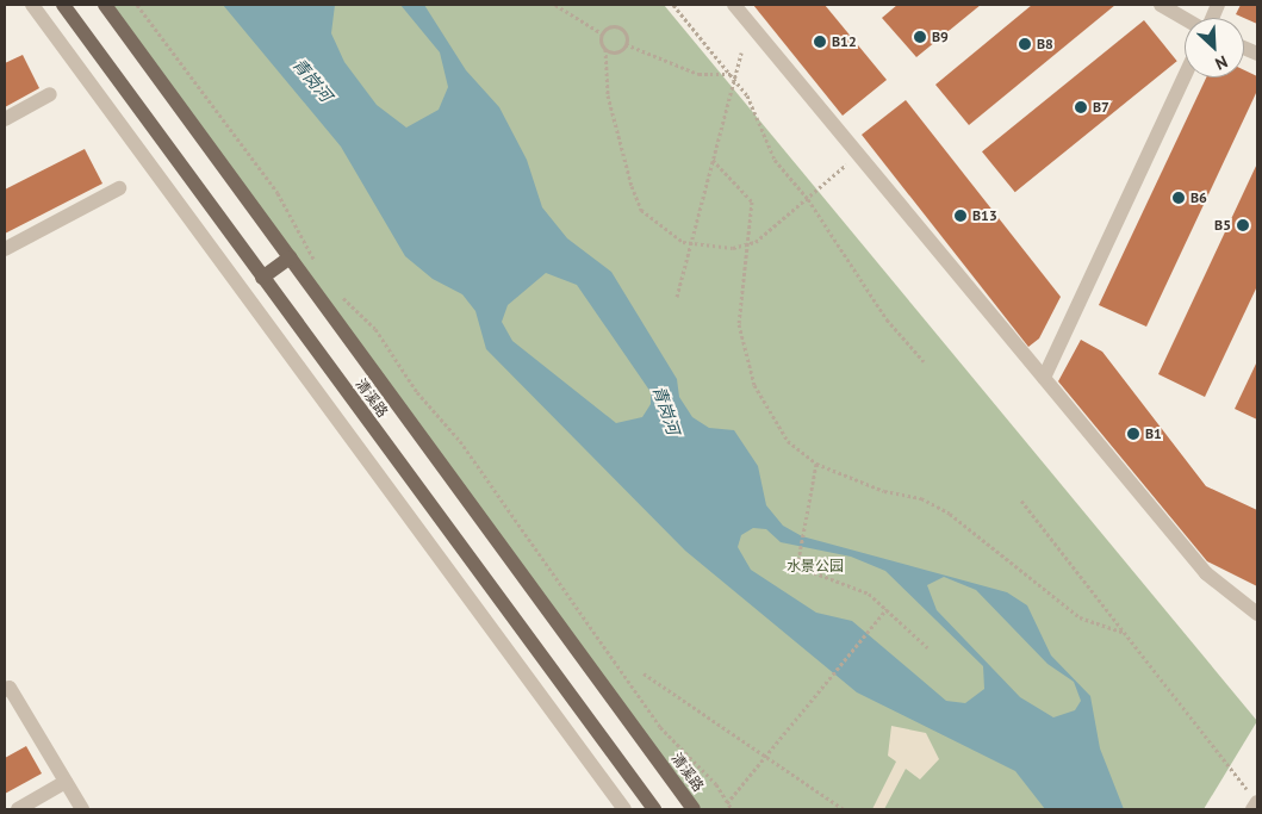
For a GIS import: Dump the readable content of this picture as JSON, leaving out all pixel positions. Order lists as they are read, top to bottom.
{
  "streets": {
    "main road": ["清溪路"]
  },
  "water": ["青岗河"],
  "parks": ["水景公园"],
  "places": [
    "B9",
    "B12",
    "B8",
    "B7",
    "B6",
    "B13",
    "B5",
    "B1"
  ],
  "north": "bottom right"
}
